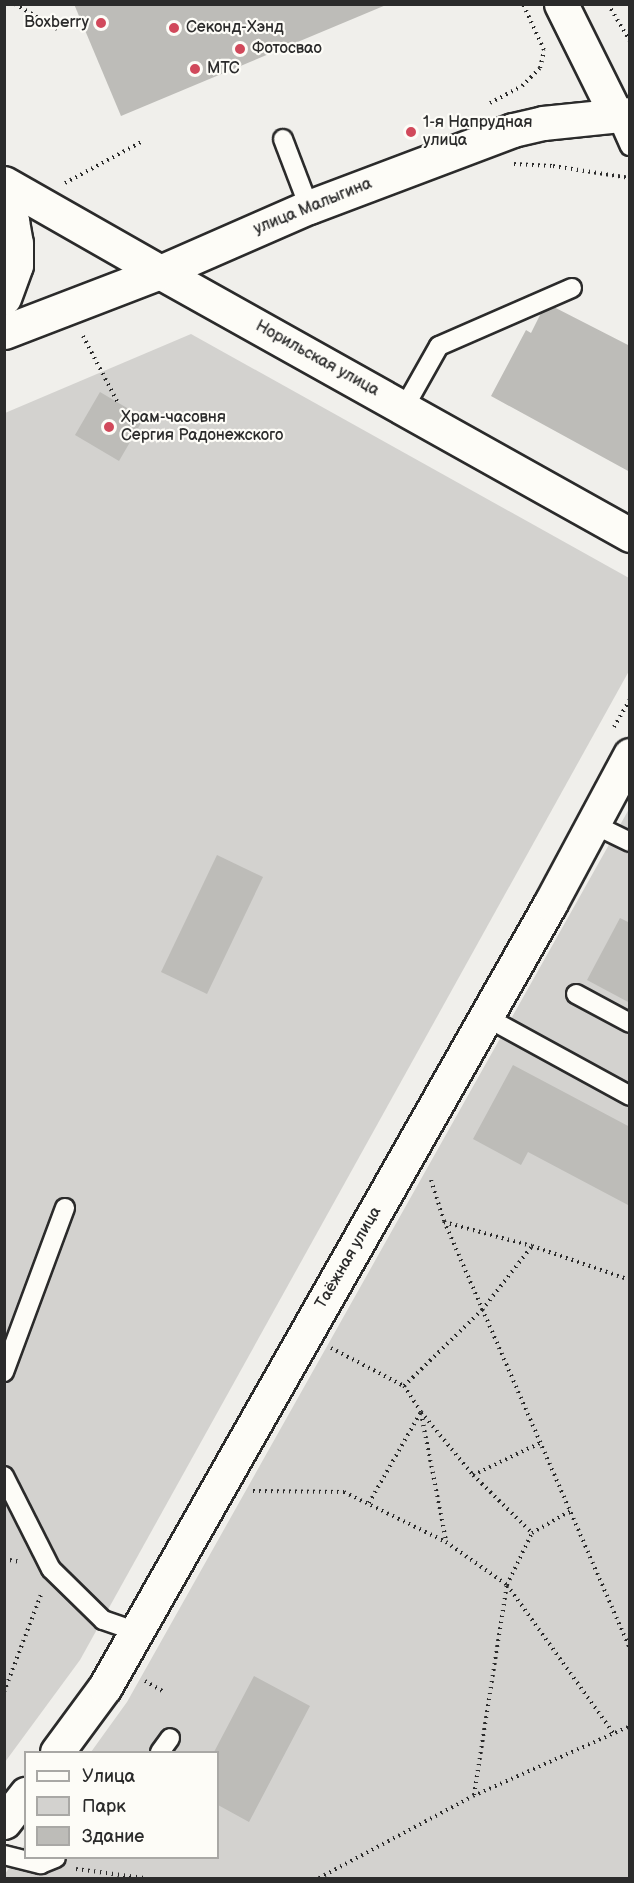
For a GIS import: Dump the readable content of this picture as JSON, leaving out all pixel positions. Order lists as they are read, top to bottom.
{
  "streets": {
    "street": ["улица Малыгина", "Норильская улица", "Таёжная улица"]
  },
  "crossings": [
    ["улица Малыгина", "Норильская улица"]
  ],
  "places": [
    "Boxberry",
    "Секонд-Хэнд",
    "Фотосвао",
    "МТС",
    "1-я Напрудная улица",
    "Храм-часовня Сергия Радонежского"
  ],
  "legend": ["Улица", "Парк", "Здание"]
}
